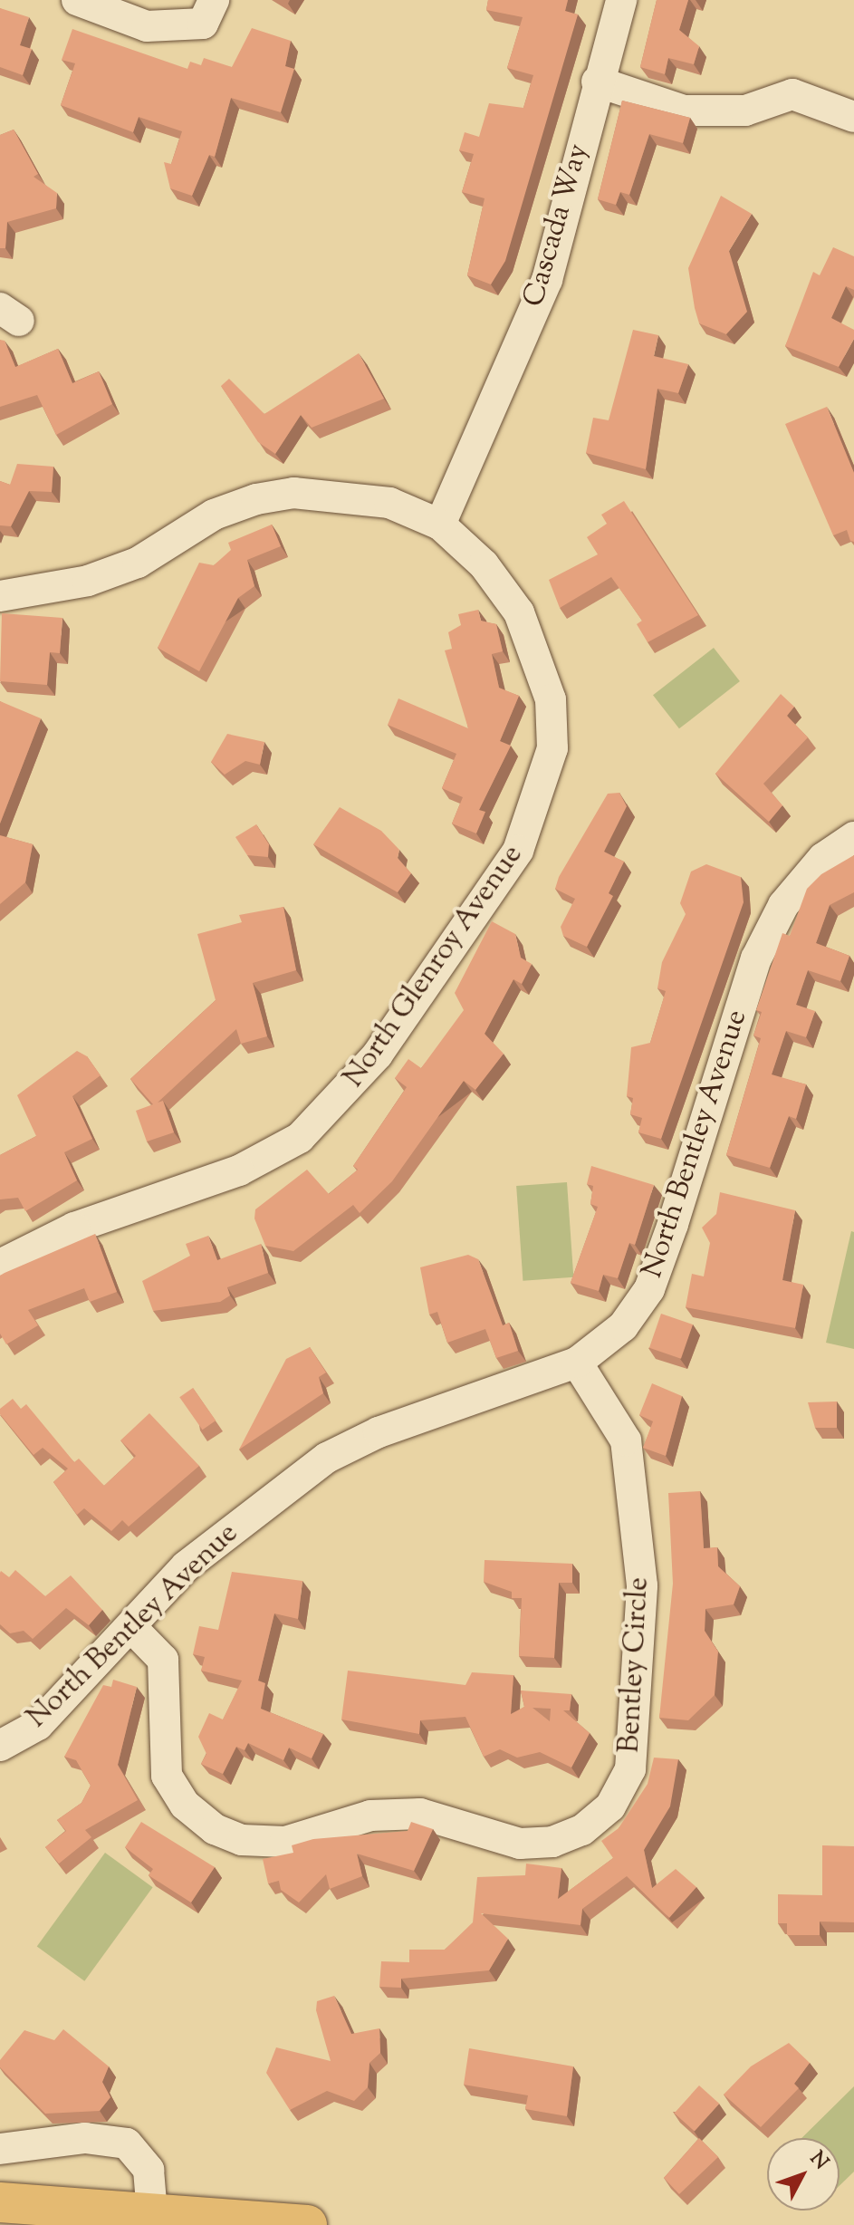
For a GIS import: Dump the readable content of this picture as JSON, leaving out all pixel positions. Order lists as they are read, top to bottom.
{
  "streets": {
    "street": [
      "Cascada Way",
      "North Glenroy Avenue",
      "North Bentley Avenue",
      "Bentley Circle"
    ]
  },
  "crossings": [
    ["Cascada Way", "North Glenroy Avenue"],
    ["North Bentley Avenue", "Bentley Circle"]
  ],
  "north": "top right"
}
